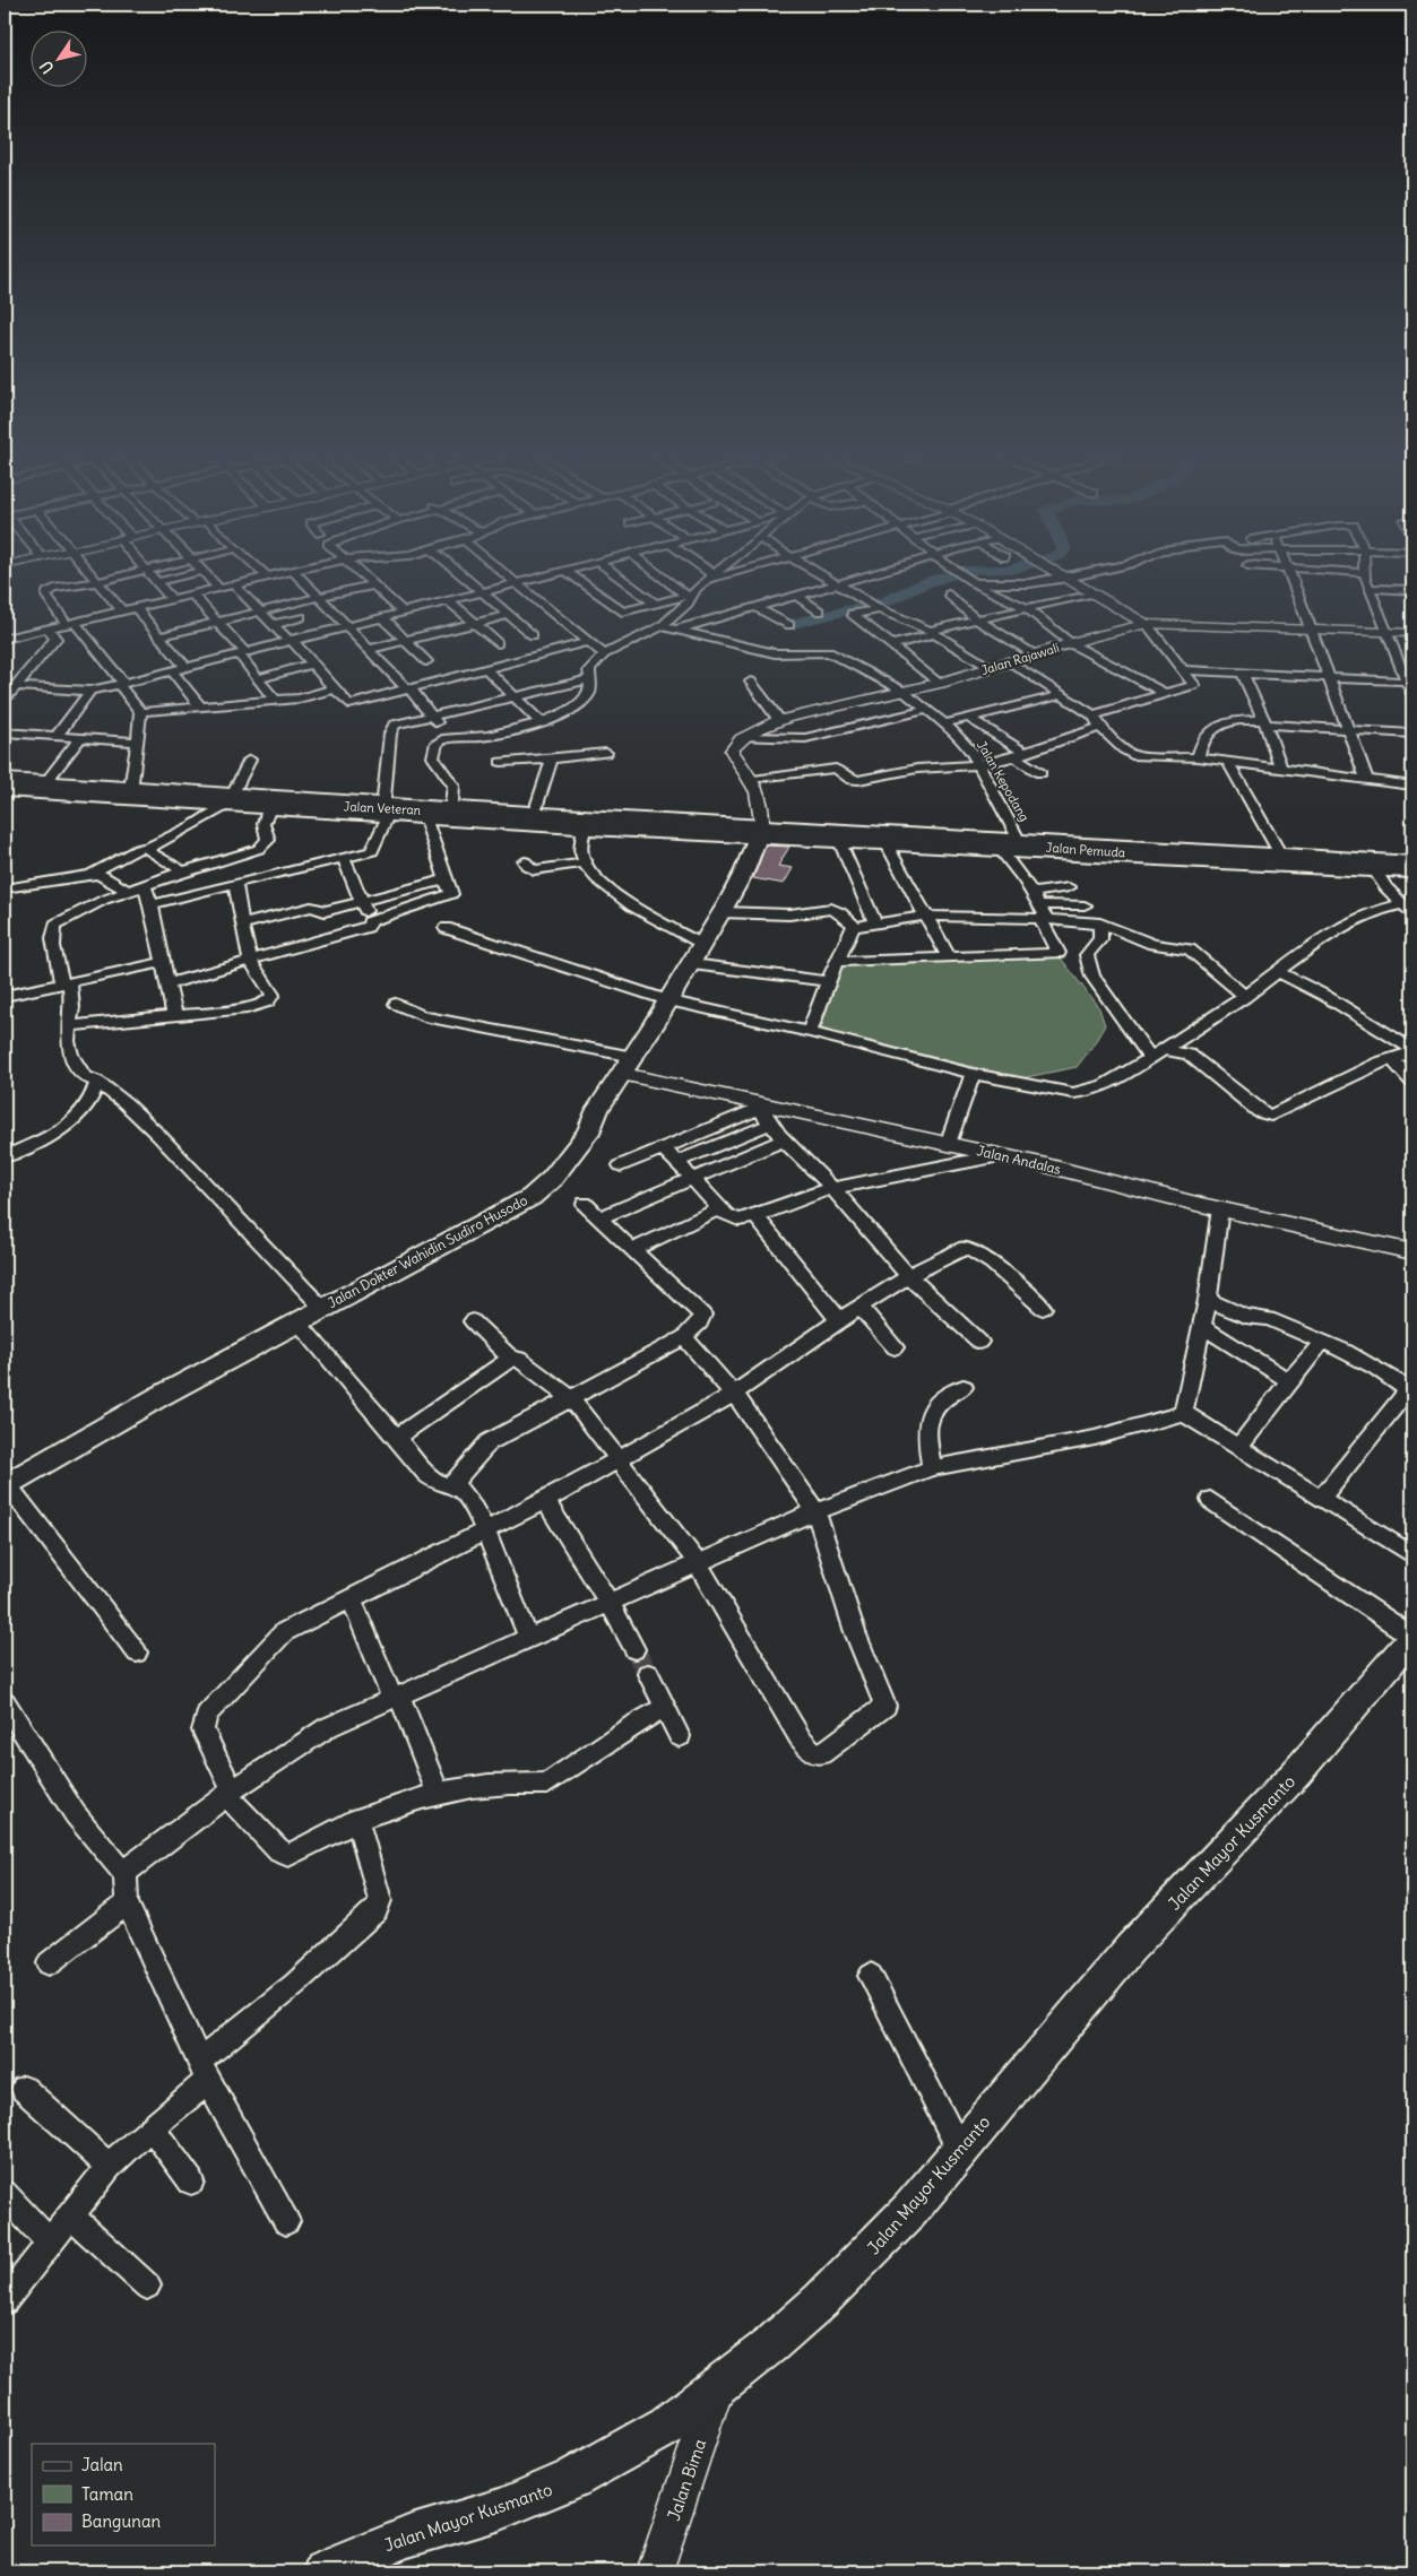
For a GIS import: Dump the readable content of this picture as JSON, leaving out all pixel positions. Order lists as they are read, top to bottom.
{
  "streets": {
    "main road": [
      "Jalan Veteran",
      "Jalan Pemuda",
      "Jalan Dokter Wahidin Sudiro Husodo",
      "Jalan Mayor Kusmanto"
    ],
    "street": [
      "Jalan Rajawali",
      "Jalan Kepodang",
      "Jalan Andalas",
      "Jalan Bima"
    ]
  },
  "crossings": [
    ["Jalan Rajawali", "Jalan Kepodang"],
    ["Jalan Kepodang", "Jalan Pemuda"],
    ["Jalan Veteran", "Jalan Pemuda"],
    ["Jalan Veteran", "Jalan Dokter Wahidin Sudiro Husodo"],
    ["Jalan Pemuda", "Jalan Dokter Wahidin Sudiro Husodo"],
    ["Jalan Andalas", "Jalan Dokter Wahidin Sudiro Husodo"],
    ["Jalan Mayor Kusmanto", "Jalan Bima"]
  ],
  "legend": ["Jalan", "Taman", "Bangunan"],
  "north": "bottom left"
}
